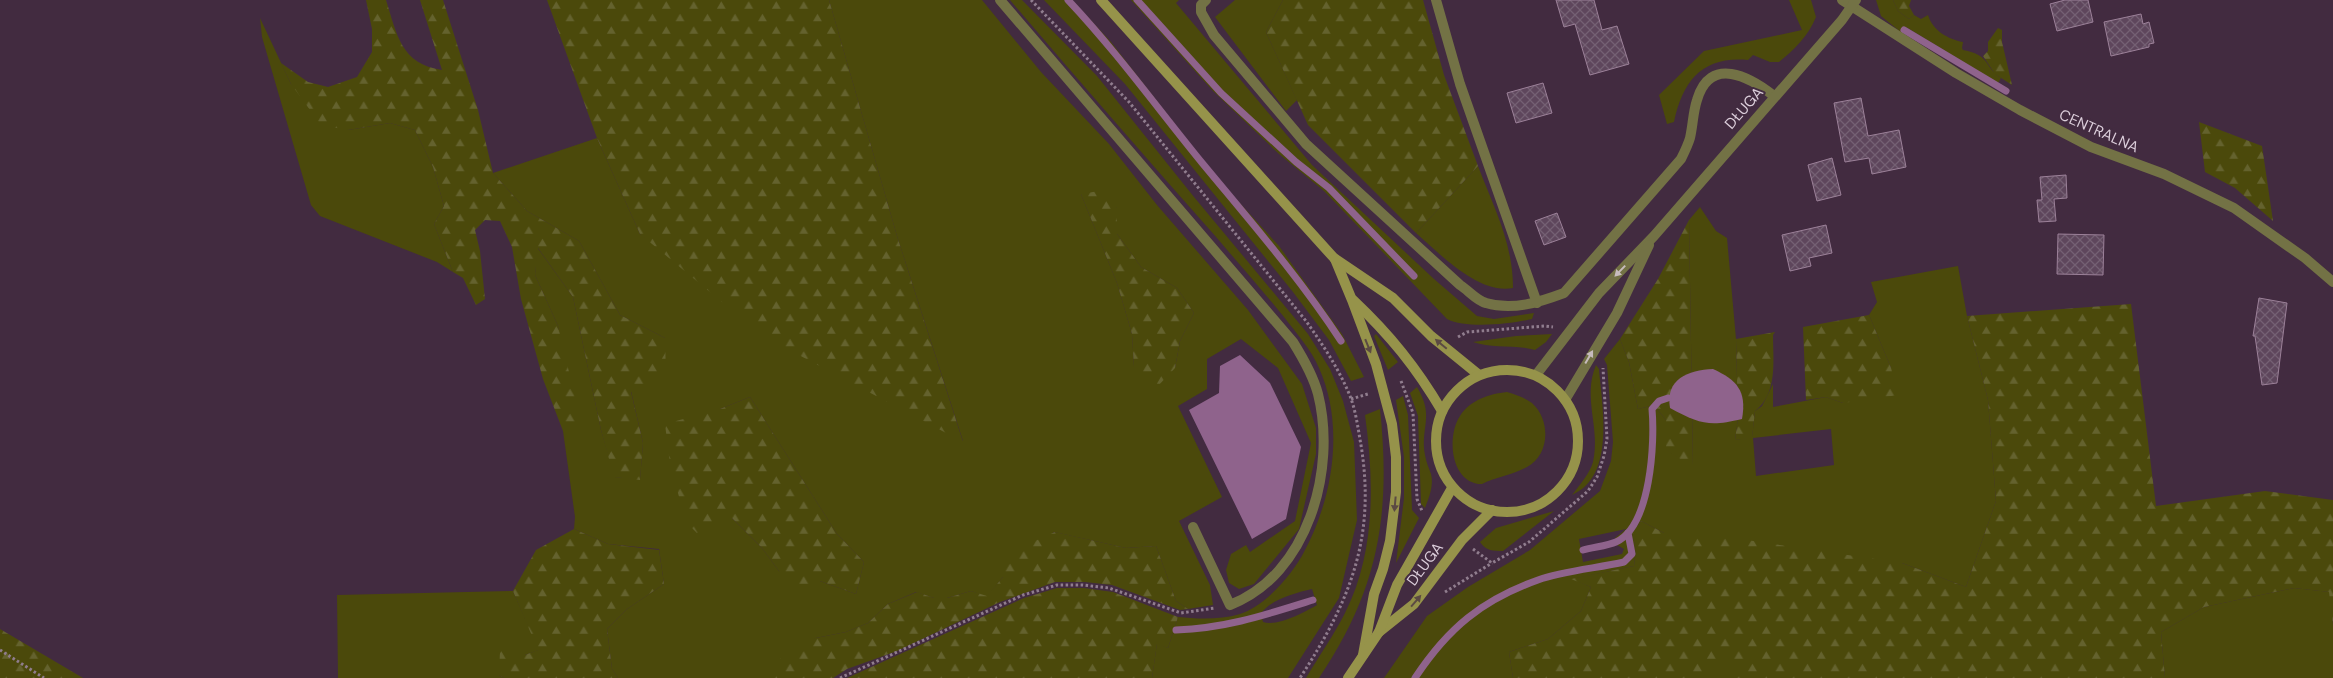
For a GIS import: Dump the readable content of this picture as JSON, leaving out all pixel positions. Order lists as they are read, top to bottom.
{
  "streets": {
    "main road": ["DŁUGA"],
    "street": ["CENTRALNA"]
  },
  "crossings": [
    ["DŁUGA", "CENTRALNA"]
  ]
}
